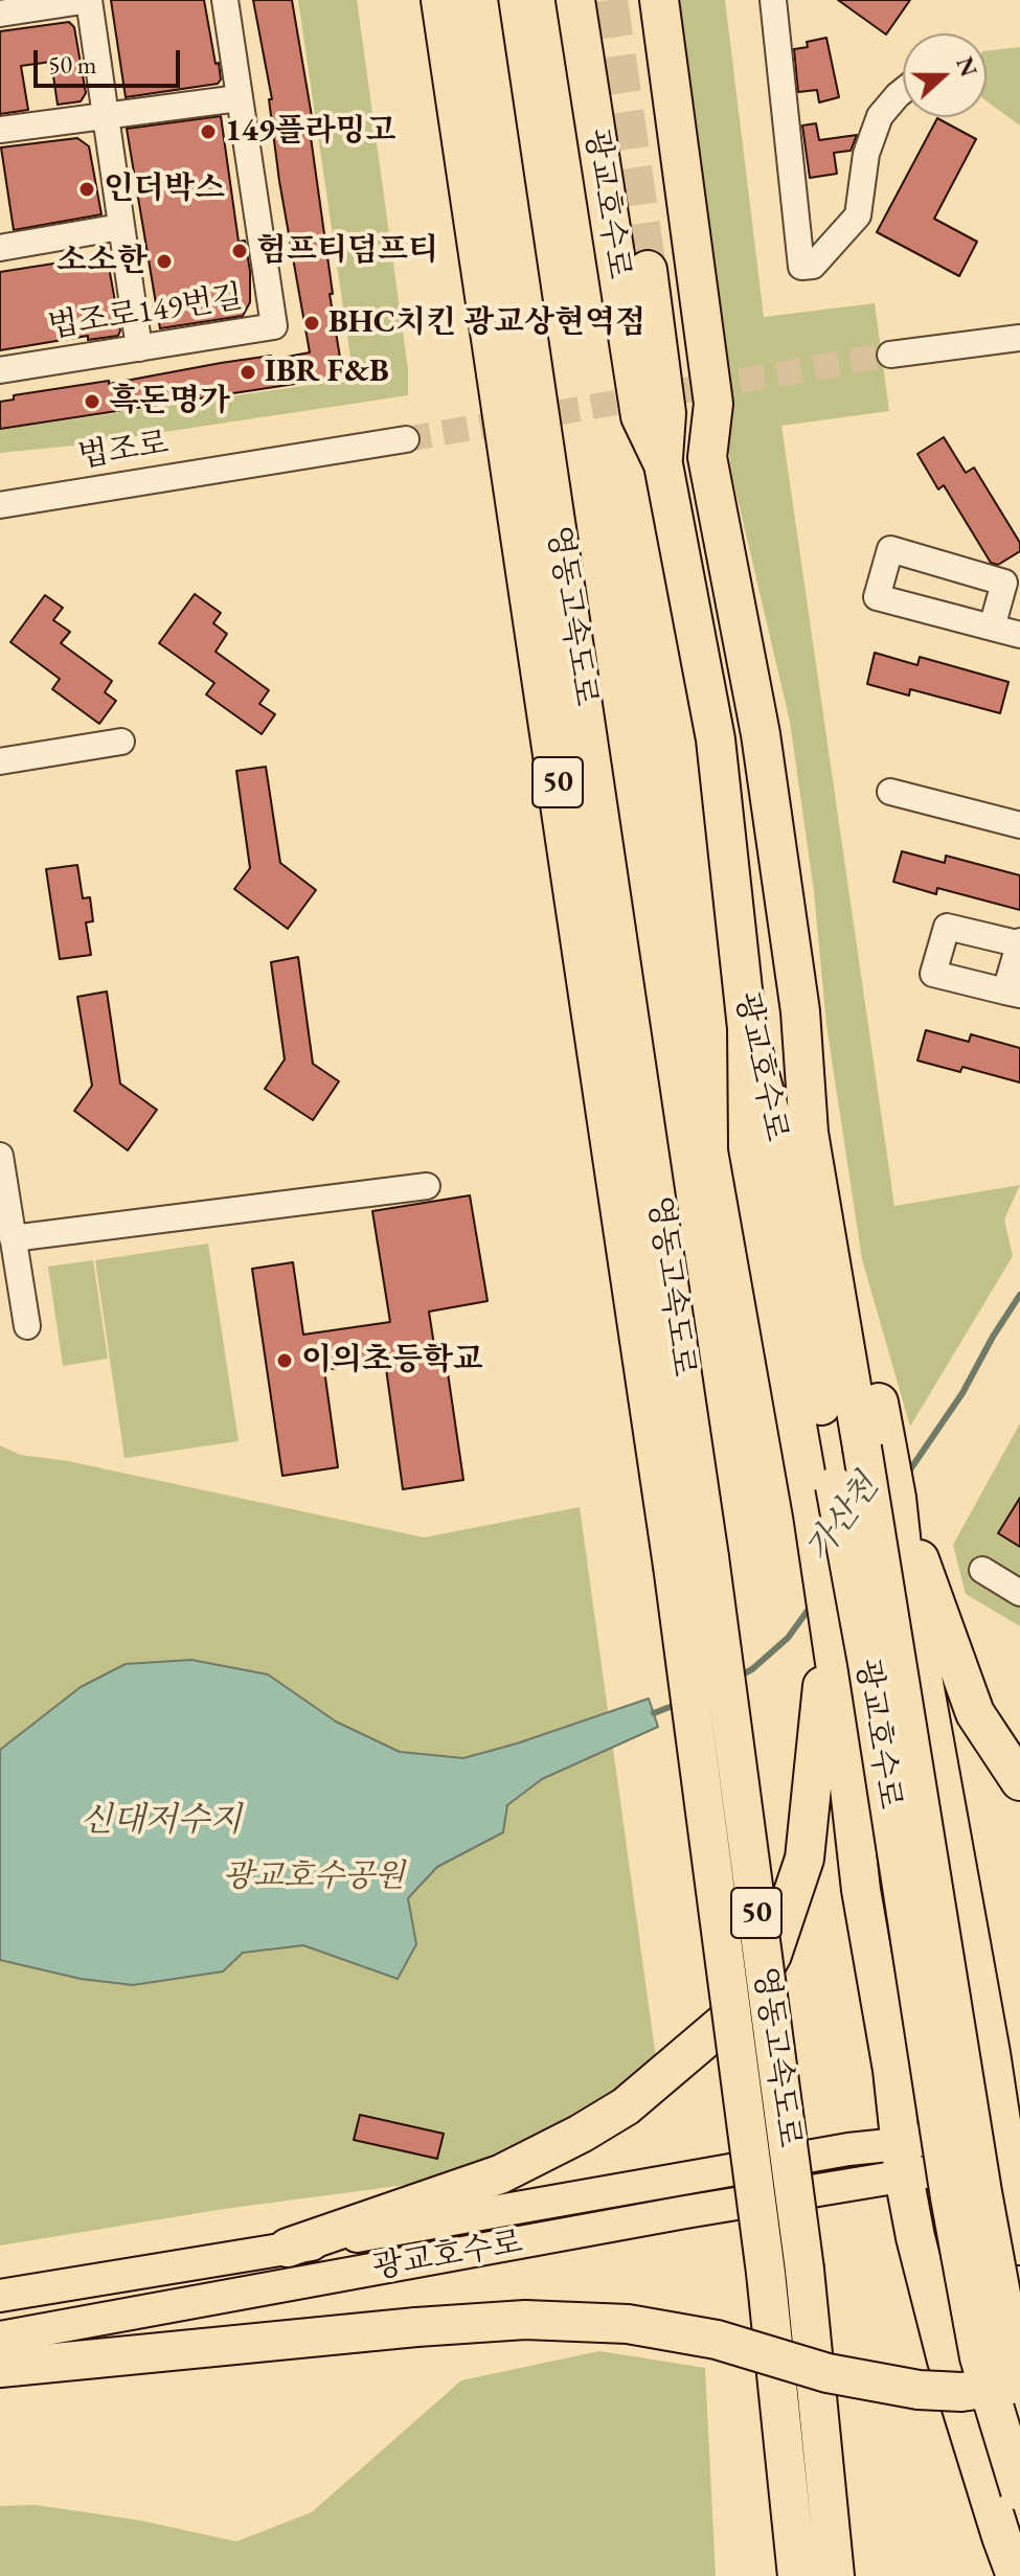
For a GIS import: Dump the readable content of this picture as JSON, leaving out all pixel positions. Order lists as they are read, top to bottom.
{
  "streets": {
    "highway": ["광교호수로", "영동고속도로", "50"],
    "street": ["법조로149번길", "법조로"]
  },
  "water": ["가산천", "신대저수지"],
  "parks": ["광교호수공원"],
  "places": [
    "149플라밍고",
    "인더박스",
    "험프티덤프티",
    "소소한",
    "BHC치킨 광교상현역점",
    "IBR F&B",
    "흑돈명가",
    "이의초등학교"
  ],
  "scale_bar": "50 m",
  "north": "right"
}
